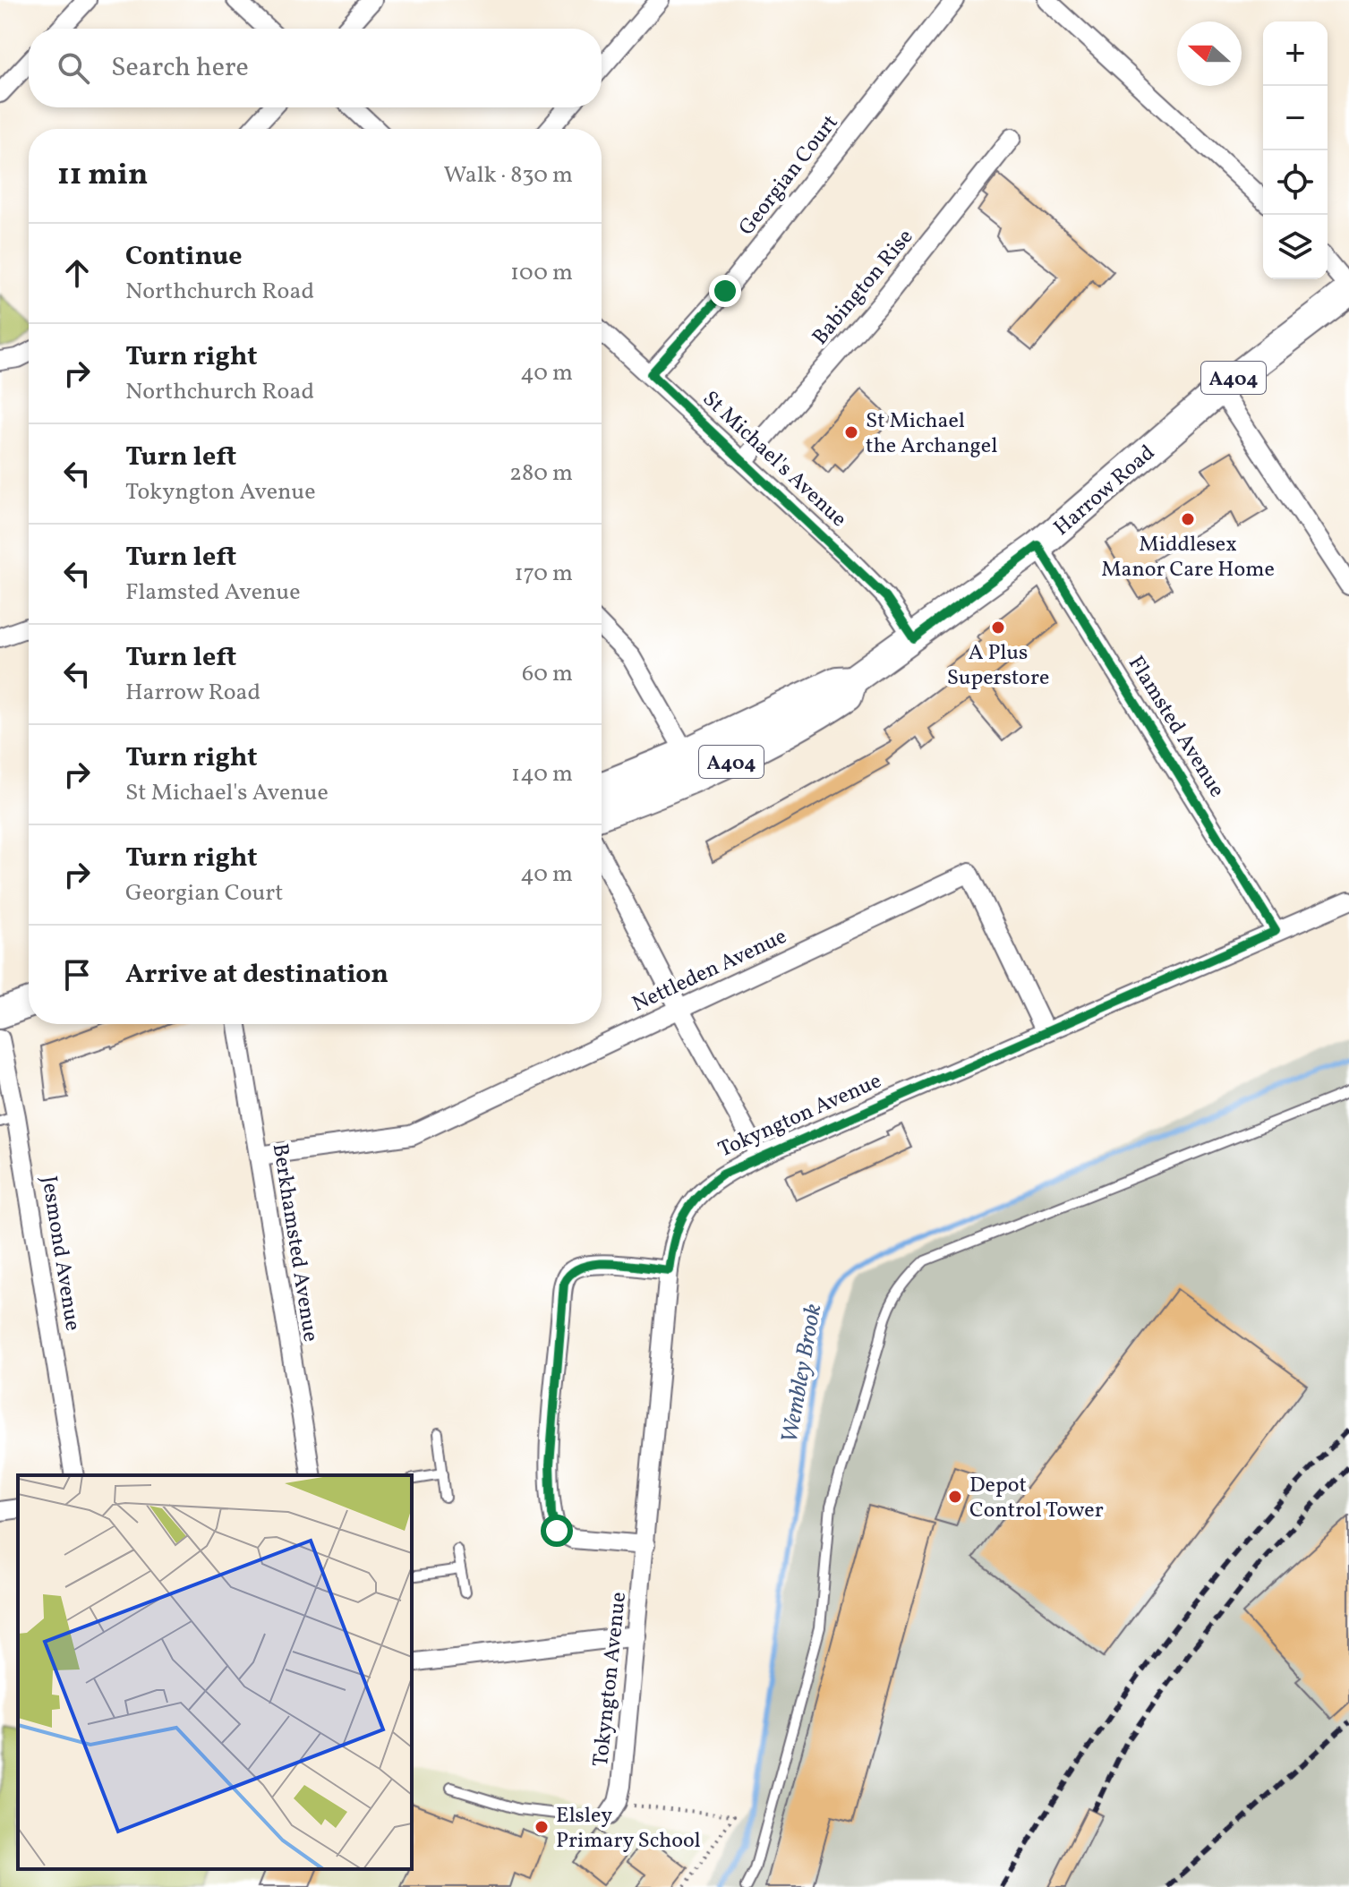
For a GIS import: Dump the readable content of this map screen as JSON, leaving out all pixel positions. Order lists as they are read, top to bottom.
{
  "streets": {
    "main road": ["A404", "Harrow Road"],
    "street": [
      "Georgian Court",
      "Babington Rise",
      "St Michael's Avenue",
      "Flamsted Avenue",
      "Nettleden Avenue",
      "Tokyngton Avenue",
      "Berkhamsted Avenue",
      "Jesmond Avenue"
    ]
  },
  "crossings": [
    ["Georgian Court", "St Michael's Avenue"],
    ["Babington Rise", "St Michael's Avenue"],
    ["St Michael's Avenue", "Harrow Road"],
    ["Harrow Road", "Flamsted Avenue"],
    ["Flamsted Avenue", "Tokyngton Avenue"],
    ["Nettleden Avenue", "Tokyngton Avenue"],
    ["Nettleden Avenue", "Berkhamsted Avenue"]
  ],
  "water": ["Wembley Brook"],
  "places": [
    "St Michael the Archangel",
    "Middlesex Manor Care Home",
    "A Plus Superstore",
    "Depot Control Tower",
    "Elsley Primary School"
  ],
  "north": "left",
  "page": {
    "map_buttons": ["+", "−"],
    "search": "Search here",
    "heading": ["11 min", "Walk · 830 m"],
    "list": [
      ["Continue", "Northchurch Road", "100 m"],
      ["Turn right", "Northchurch Road", "40 m"],
      ["Turn left", "Tokyngton Avenue", "280 m"],
      ["Turn left", "Flamsted Avenue", "170 m"],
      ["Turn left", "Harrow Road", "60 m"],
      ["Turn right", "St Michael's Avenue", "140 m"],
      ["Turn right", "Georgian Court", "40 m"],
      "Arrive at destination"
    ]
  }
}
